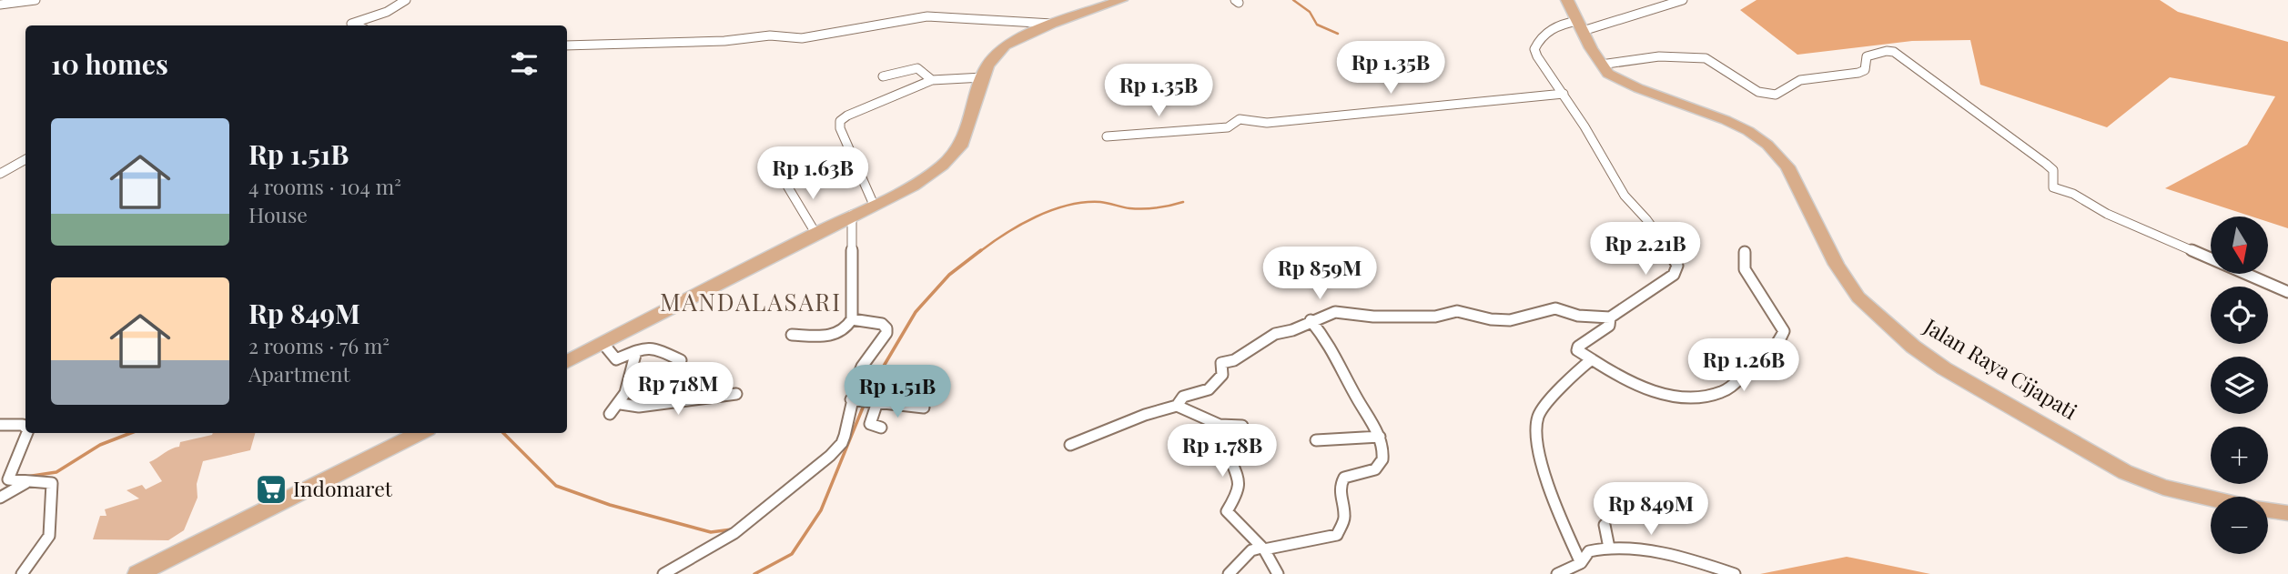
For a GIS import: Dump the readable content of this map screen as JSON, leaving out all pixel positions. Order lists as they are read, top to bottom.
{
  "streets": {
    "main road": ["Jalan Raya Cijapati"]
  },
  "districts": ["MANDALASARI"],
  "places": {
    "supermarket": ["Indomaret"]
  },
  "north": "bottom",
  "page": {
    "heading": "10 homes",
    "price": [
      "Rp 1.35B",
      "Rp 1.35B",
      "Rp 1.63B",
      "Rp 2.21B",
      "Rp 859M",
      "Rp 1.26B",
      "Rp 718M",
      "Rp 1.51B",
      "Rp 1.78B",
      "Rp 849M"
    ],
    "list": [
      {
        "name": "Rp 1.51B",
        "note": "4 rooms · 104 m² · House"
      },
      {
        "name": "Rp 849M",
        "note": "2 rooms · 76 m² · Apartment"
      }
    ],
    "map_buttons": ["+", "−"]
  }
}
